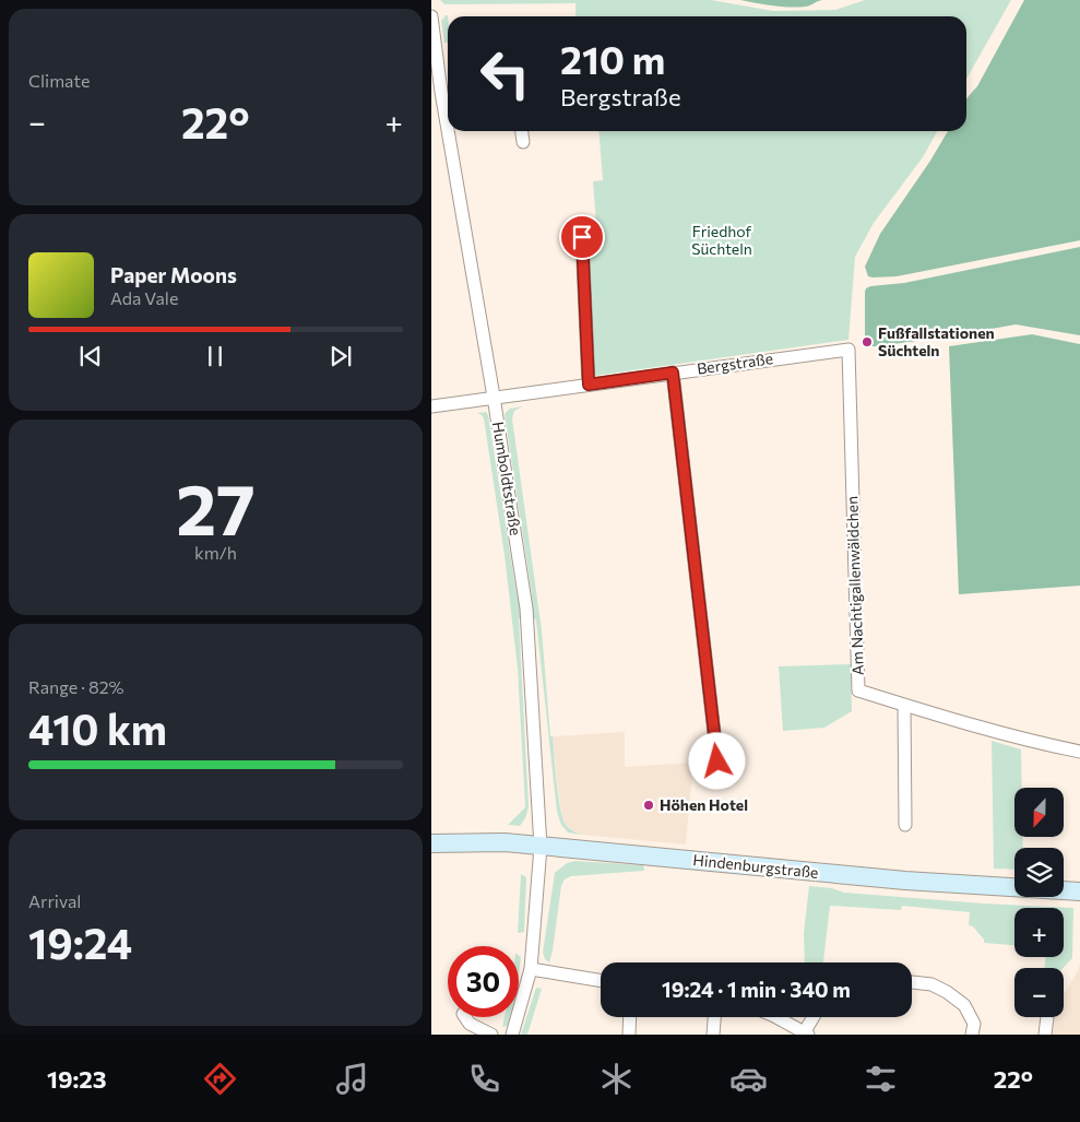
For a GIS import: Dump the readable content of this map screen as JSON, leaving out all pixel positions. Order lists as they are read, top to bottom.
{
  "streets": {
    "main road": ["Hindenburgstraße"],
    "street": ["Bergstraße", "Humboldtstraße", "Am Nachtigallenwäldchen"]
  },
  "crossings": [
    ["Bergstraße", "Humboldtstraße"],
    ["Bergstraße", "Am Nachtigallenwäldchen"],
    ["Humboldtstraße", "Hindenburgstraße"]
  ],
  "parks": ["Friedhof Süchteln"],
  "places": ["Fußfallstationen Süchteln", "Höhen Hotel"],
  "north": "bottom",
  "page": {
    "tile": [
      "Climate",
      ["27", "km/h"],
      ["Range · 82%", "410 km"],
      ["Arrival", "19:24"]
    ],
    "turn": ["210 m", "Bergstraße"],
    "heat": ["−", "22°", "+"],
    "song": ["Paper Moons", "Ada Vale"],
    "map_buttons": ["+", "−"],
    "limit": "30",
    "trip": "19:24 · 1 min · 340 m",
    "tabs": ["19:23", "22°"]
  }
}
